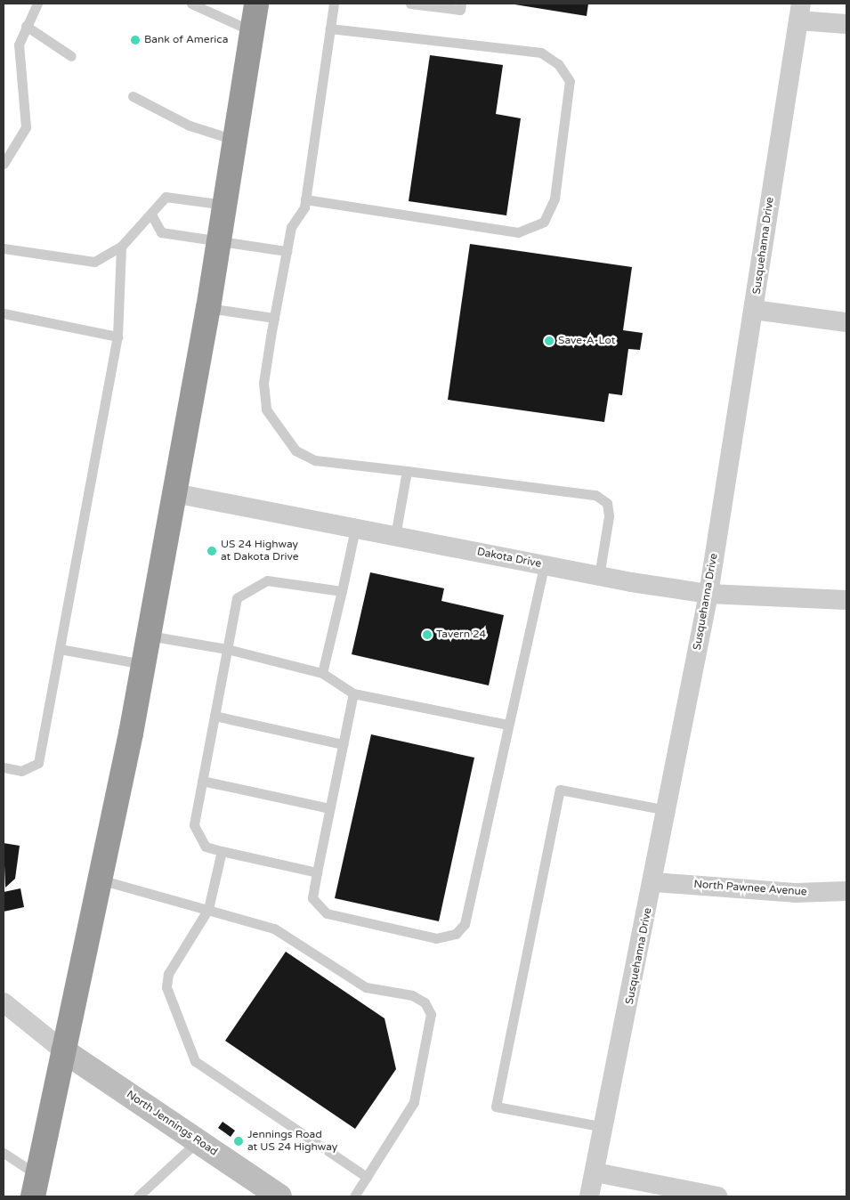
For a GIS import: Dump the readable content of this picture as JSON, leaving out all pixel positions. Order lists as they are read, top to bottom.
{
  "streets": {
    "street": [
      "Susquehanna Drive",
      "Dakota Drive",
      "North Pawnee Avenue",
      "North Jennings Road"
    ]
  },
  "crossings": [
    ["Susquehanna Drive", "Dakota Drive"],
    ["Susquehanna Drive", "North Pawnee Avenue"]
  ],
  "places": [
    "Bank of America",
    "Save-A-Lot",
    "US 24 Highway at Dakota Drive",
    "Tavern 24",
    "Jennings Road at US 24 Highway"
  ]
}
